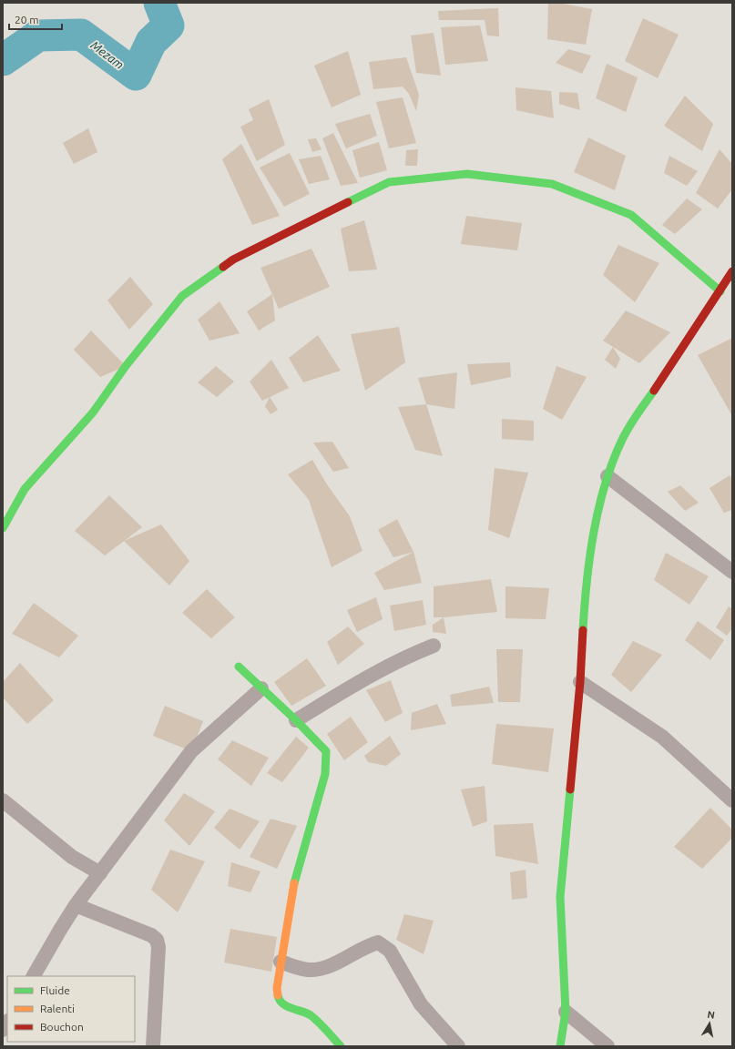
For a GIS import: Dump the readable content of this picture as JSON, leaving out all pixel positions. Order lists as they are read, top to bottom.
{
  "water": ["Mezam"],
  "legend": ["Fluide", "Ralenti", "Bouchon"],
  "scale_bar": "20 m",
  "north": "top"
}
